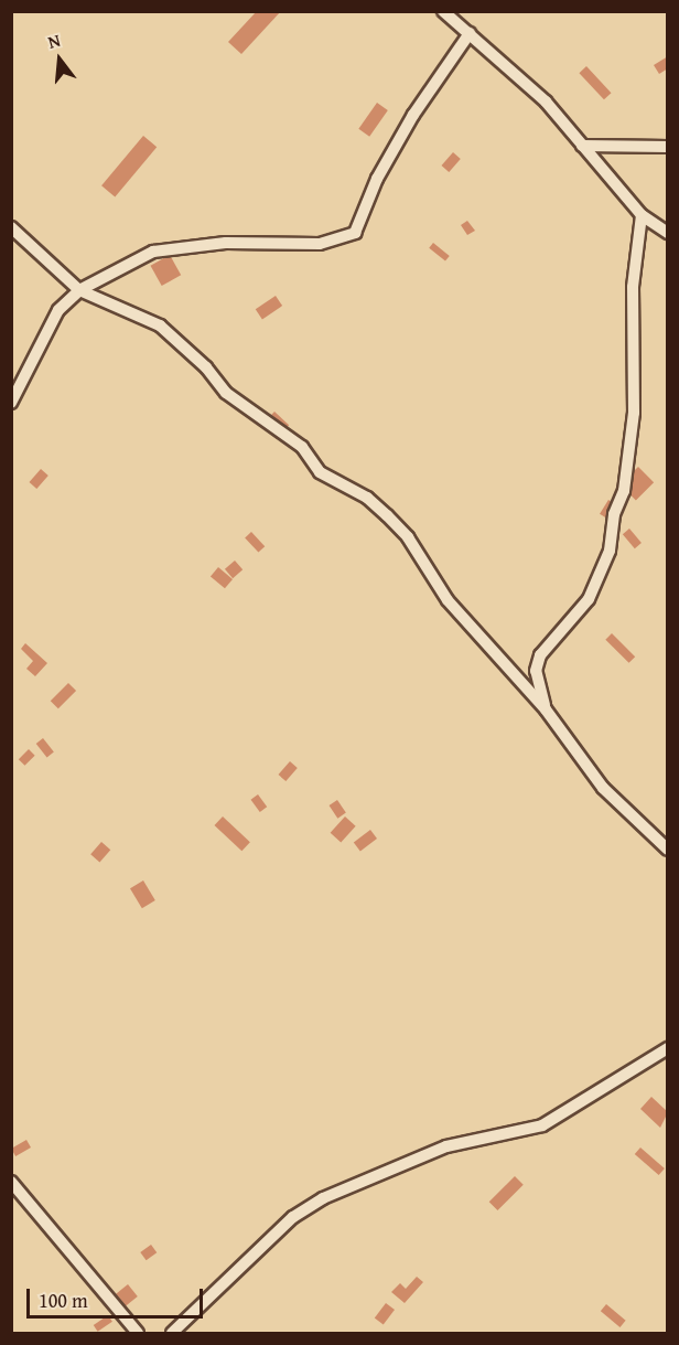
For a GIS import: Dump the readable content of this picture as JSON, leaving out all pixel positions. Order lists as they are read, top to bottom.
{
  "scale_bar": "100 m",
  "north": "top"
}
